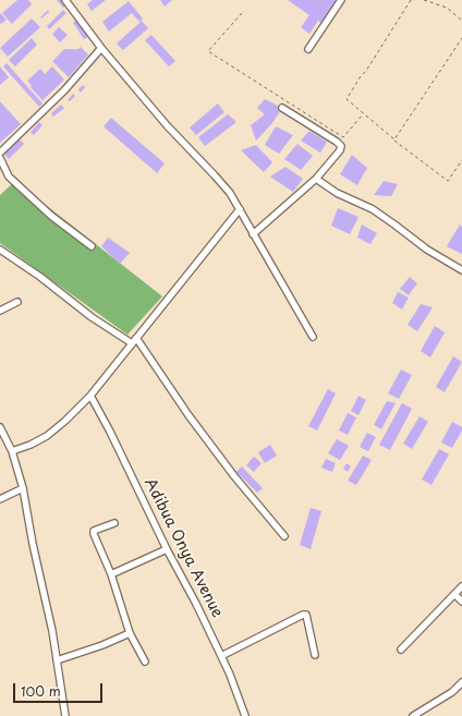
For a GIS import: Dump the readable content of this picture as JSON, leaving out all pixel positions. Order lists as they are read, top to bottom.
{
  "streets": {
    "street": ["Adibua Onya Avenue"]
  },
  "scale_bar": "100 m"
}
